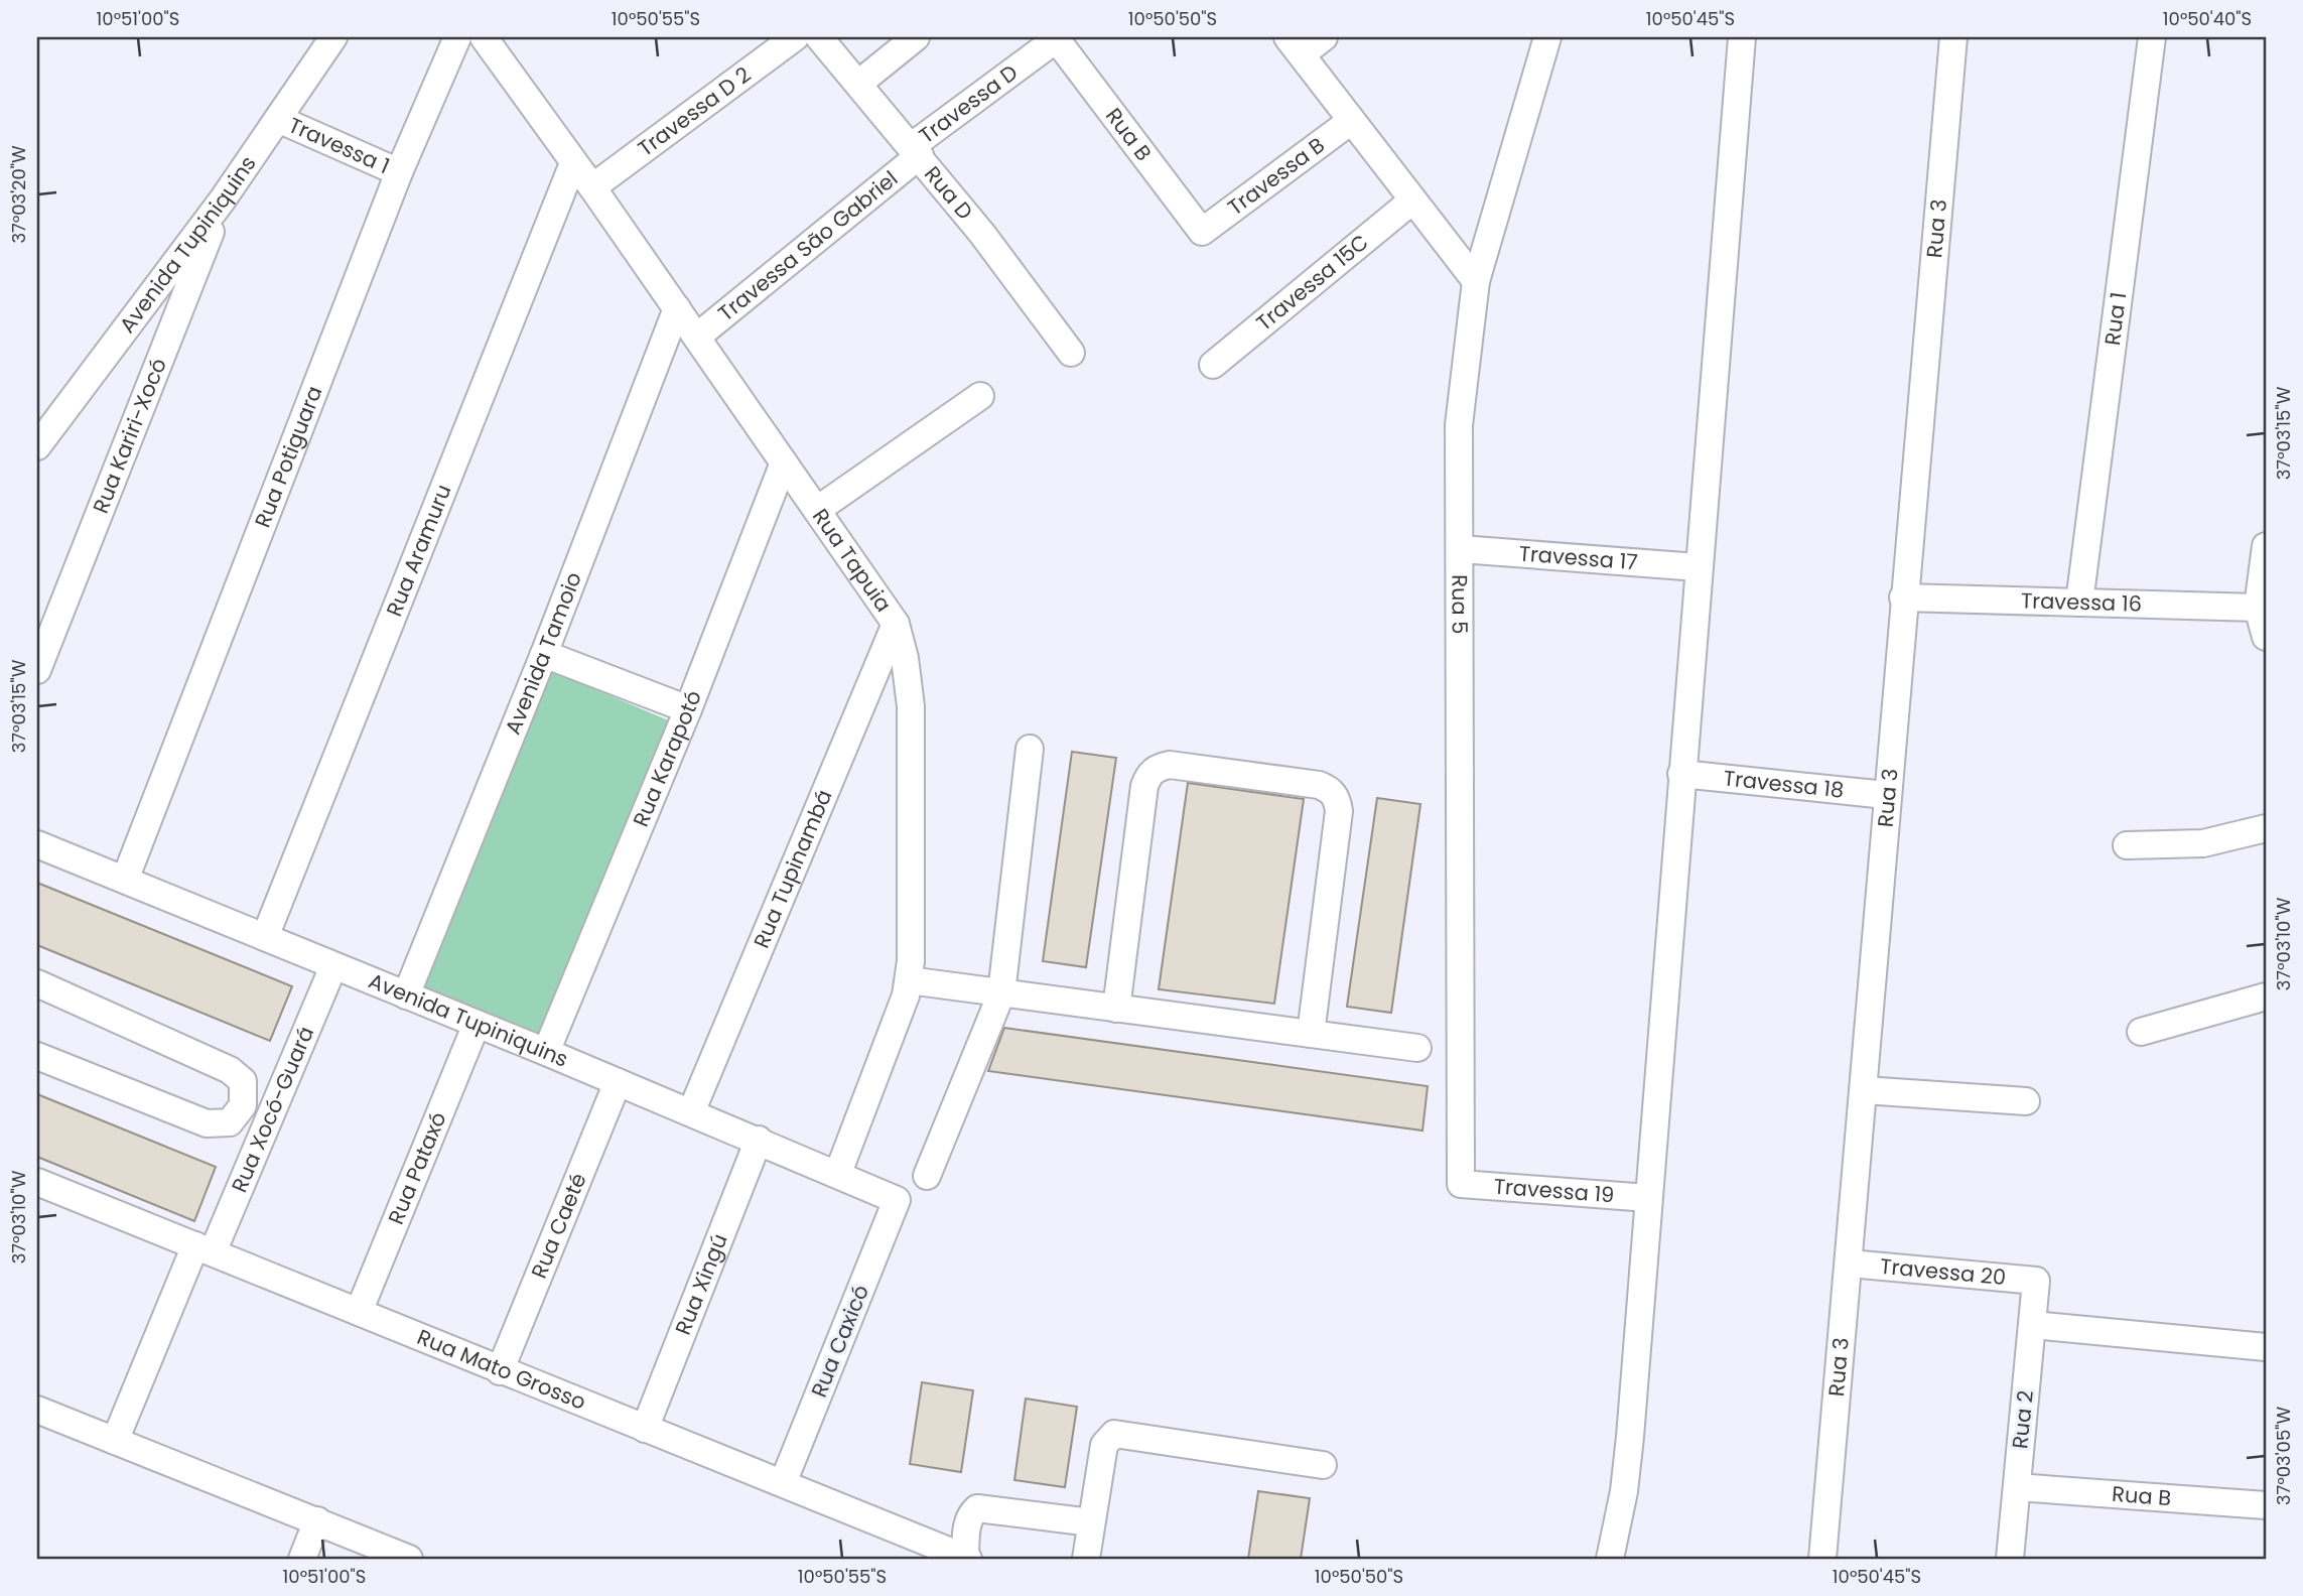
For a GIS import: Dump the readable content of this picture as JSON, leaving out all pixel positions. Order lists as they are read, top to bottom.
{
  "streets": {
    "street": [
      "Travessa D",
      "Travessa D 2",
      "Rua B",
      "Travessa 1",
      "Travessa B",
      "Rua D",
      "Rua 3",
      "Avenida Tupiniquins",
      "Travessa São Gabriel",
      "Travessa 15C",
      "Rua 1",
      "Rua Kariri-Xocó",
      "Rua Potiguara",
      "Rua Aramuru",
      "Travessa 17",
      "Rua Tapuia",
      "Travessa 16",
      "Rua 5",
      "Avenida Tamoio",
      "Rua Karapotó",
      "Travessa 18",
      "Rua Tupinambá",
      "Rua Xocó-Guará",
      "Rua Pataxó",
      "Travessa 19",
      "Rua Caeté",
      "Travessa 20",
      "Rua Xingú",
      "Rua Caxicó",
      "Rua Mato Grosso",
      "Rua 2"
    ]
  },
  "crossings": [
    ["Travessa D", "Rua B"],
    ["Travessa D", "Rua D"],
    ["Travessa D", "Travessa São Gabriel"],
    ["Travessa D 2", "Rua Tapuia"],
    ["Rua B", "Travessa B"],
    ["Rua B", "Rua 2"],
    ["Travessa 1", "Avenida Tupiniquins"],
    ["Travessa 1", "Rua Potiguara"],
    ["Rua D", "Travessa São Gabriel"],
    ["Rua 3", "Travessa 16"],
    ["Rua 3", "Travessa 18"],
    ["Rua 3", "Travessa 20"],
    ["Avenida Tupiniquins", "Rua Kariri-Xocó"],
    ["Avenida Tupiniquins", "Rua Potiguara"],
    ["Avenida Tupiniquins", "Rua Aramuru"],
    ["Avenida Tupiniquins", "Rua Tapuia"],
    ["Avenida Tupiniquins", "Avenida Tamoio"],
    ["Avenida Tupiniquins", "Rua Karapotó"],
    ["Avenida Tupiniquins", "Rua Tupinambá"],
    ["Avenida Tupiniquins", "Rua Xocó-Guará"],
    ["Avenida Tupiniquins", "Rua Pataxó"],
    ["Avenida Tupiniquins", "Rua Caeté"],
    ["Avenida Tupiniquins", "Rua Xingú"],
    ["Avenida Tupiniquins", "Rua Caxicó"],
    ["Travessa São Gabriel", "Rua Tapuia"],
    ["Rua 1", "Travessa 16"],
    ["Rua Aramuru", "Rua Tapuia"],
    ["Travessa 17", "Rua 5"],
    ["Rua Tapuia", "Avenida Tamoio"],
    ["Rua Tapuia", "Rua Karapotó"],
    ["Rua Tapuia", "Rua Tupinambá"],
    ["Rua 5", "Travessa 19"],
    ["Rua Xocó-Guará", "Rua Mato Grosso"],
    ["Rua Pataxó", "Rua Mato Grosso"],
    ["Rua Caeté", "Rua Mato Grosso"],
    ["Travessa 20", "Rua 2"],
    ["Rua Xingú", "Rua Mato Grosso"],
    ["Rua Caxicó", "Rua Mato Grosso"]
  ],
  "coordinates": [
    "10°51'00\"S",
    "10°50'55\"S",
    "10°50'50\"S",
    "10°50'45\"S",
    "10°50'40\"S",
    "37°03'20\"W",
    "37°03'15\"W",
    "37°03'10\"W",
    "37°03'05\"W"
  ]
}
